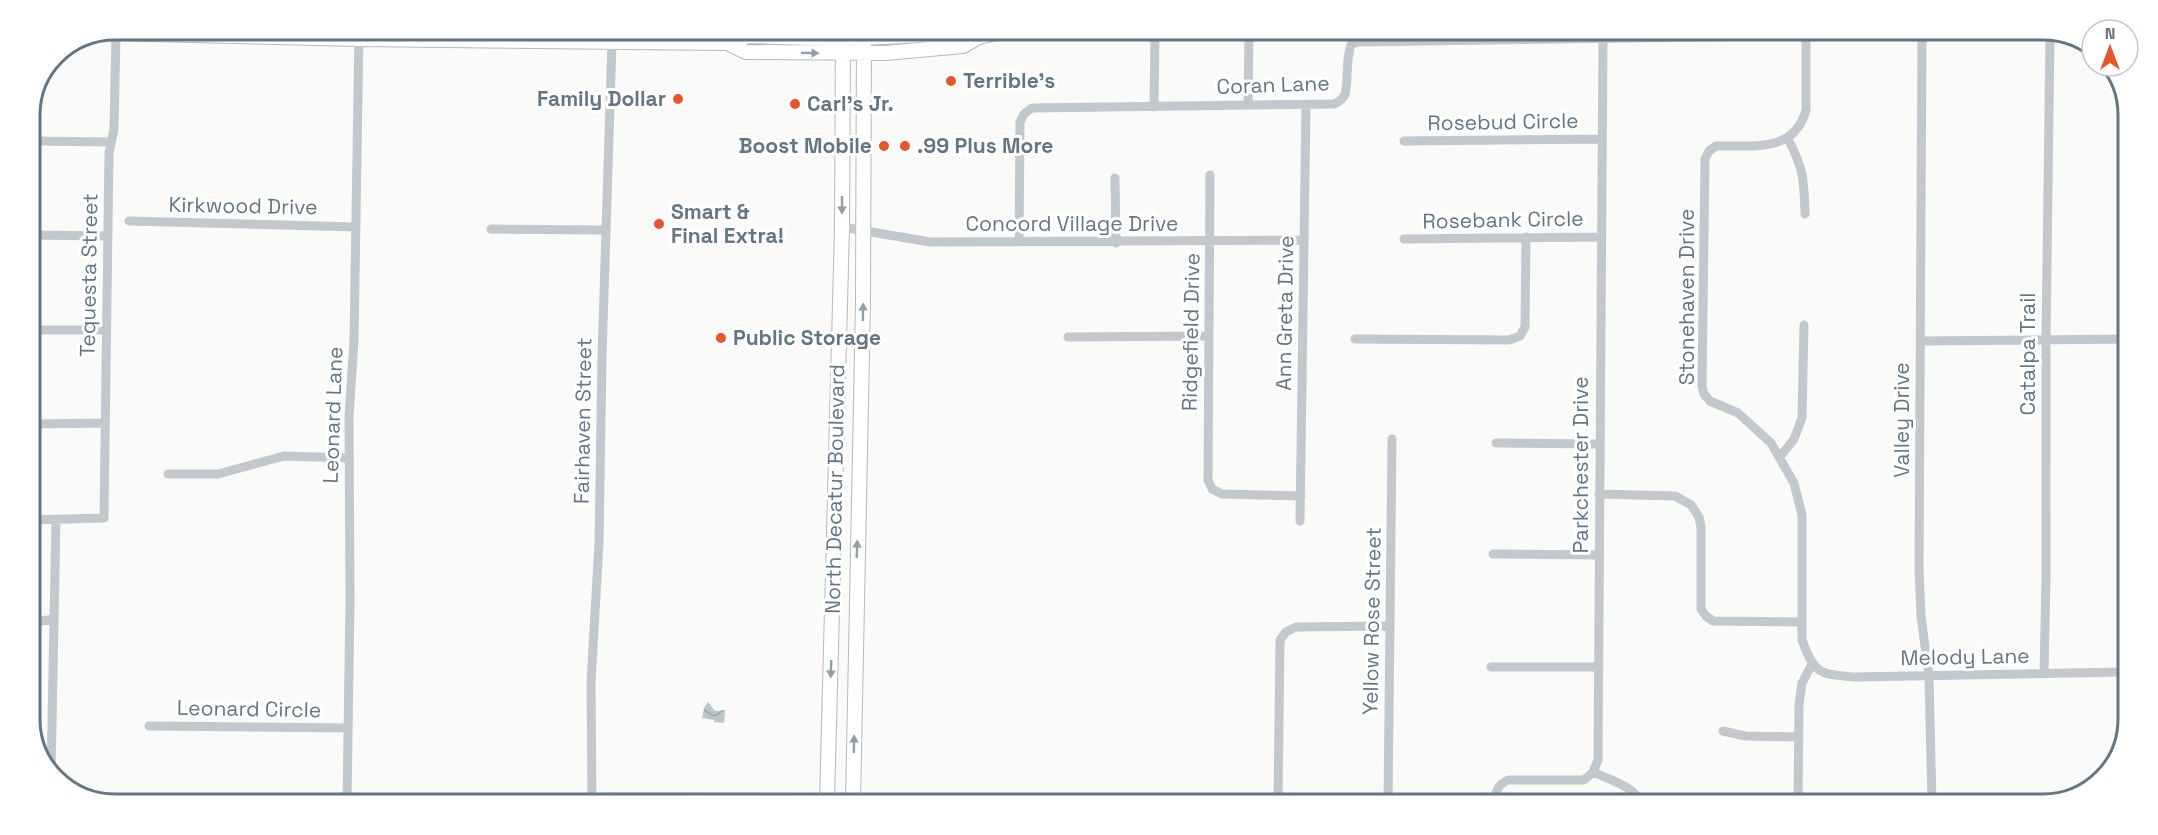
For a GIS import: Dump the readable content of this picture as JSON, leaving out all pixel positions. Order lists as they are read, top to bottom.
{
  "streets": {
    "main road": ["North Decatur Boulevard"],
    "street": [
      "Coran Lane",
      "Rosebud Circle",
      "Kirkwood Drive",
      "Rosebank Circle",
      "Concord Village Drive",
      "Tequesta Street",
      "Stonehaven Drive",
      "Ann Greta Drive",
      "Ridgefield Drive",
      "Catalpa Trail",
      "Leonard Lane",
      "Valley Drive",
      "Fairhaven Street",
      "Parkchester Drive",
      "Yellow Rose Street",
      "Melody Lane",
      "Leonard Circle"
    ]
  },
  "crossings": [
    ["Coran Lane", "Concord Village Drive"],
    ["Coran Lane", "Ann Greta Drive"],
    ["Rosebud Circle", "Parkchester Drive"],
    ["Kirkwood Drive", "Leonard Lane"],
    ["Rosebank Circle", "Parkchester Drive"],
    ["Concord Village Drive", "Ann Greta Drive"],
    ["Concord Village Drive", "Ridgefield Drive"],
    ["Concord Village Drive", "North Decatur Boulevard"],
    ["Stonehaven Drive", "Melody Lane"],
    ["Ann Greta Drive", "Ridgefield Drive"],
    ["Catalpa Trail", "Melody Lane"],
    ["Leonard Lane", "Leonard Circle"],
    ["Valley Drive", "Melody Lane"]
  ],
  "places": [
    "Terrible's",
    "Family Dollar",
    "Carl's Jr.",
    "Boost Mobile",
    ".99 Plus More",
    "Smart & Final Extra!",
    "Public Storage"
  ],
  "north": "top"
}
